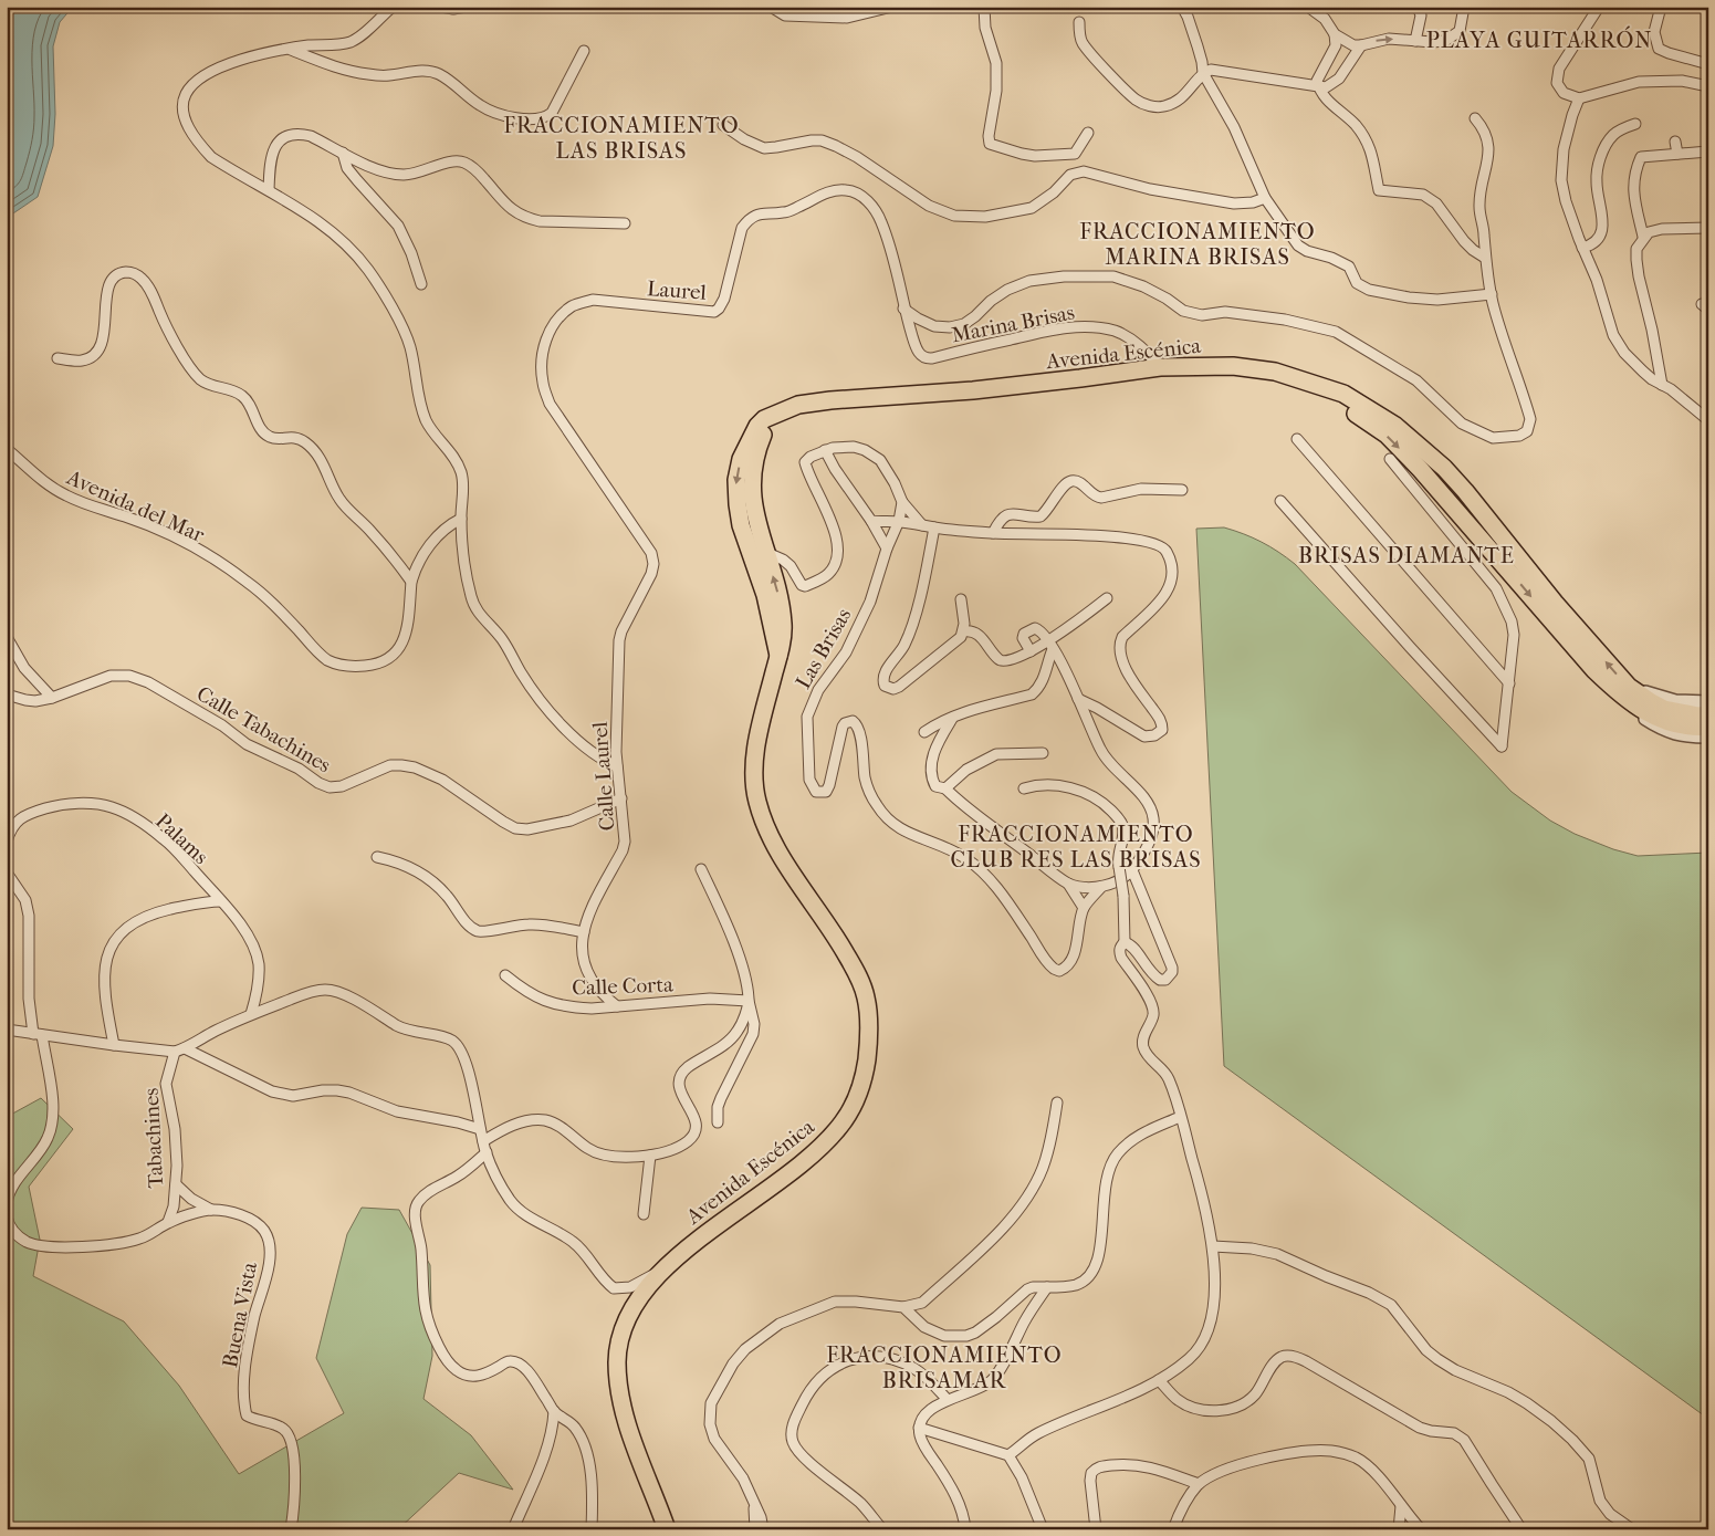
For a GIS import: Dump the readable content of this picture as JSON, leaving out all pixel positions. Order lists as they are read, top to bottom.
{
  "streets": {
    "main road": ["Avenida Escénica"],
    "street": [
      "Laurel",
      "Marina Brisas",
      "Avenida del Mar",
      "Las Brisas",
      "Calle Tabachines",
      "Calle Laurel",
      "Palams",
      "Calle Corta",
      "Tabachines",
      "Buena Vista"
    ]
  },
  "crossings": [
    ["Laurel", "Marina Brisas"],
    ["Laurel", "Calle Laurel"],
    ["Marina Brisas", "Avenida Escénica"],
    ["Calle Tabachines", "Calle Laurel"],
    ["Calle Laurel", "Calle Corta"],
    ["Palams", "Tabachines"],
    ["Tabachines", "Buena Vista"]
  ],
  "districts": [
    "PLAYA GUITARRÓN",
    "FRACCIONAMIENTO LAS BRISAS",
    "FRACCIONAMIENTO MARINA BRISAS",
    "BRISAS DIAMANTE",
    "FRACCIONAMIENTO CLUB RES LAS BRISAS",
    "FRACCIONAMIENTO BRISAMAR"
  ]
}
